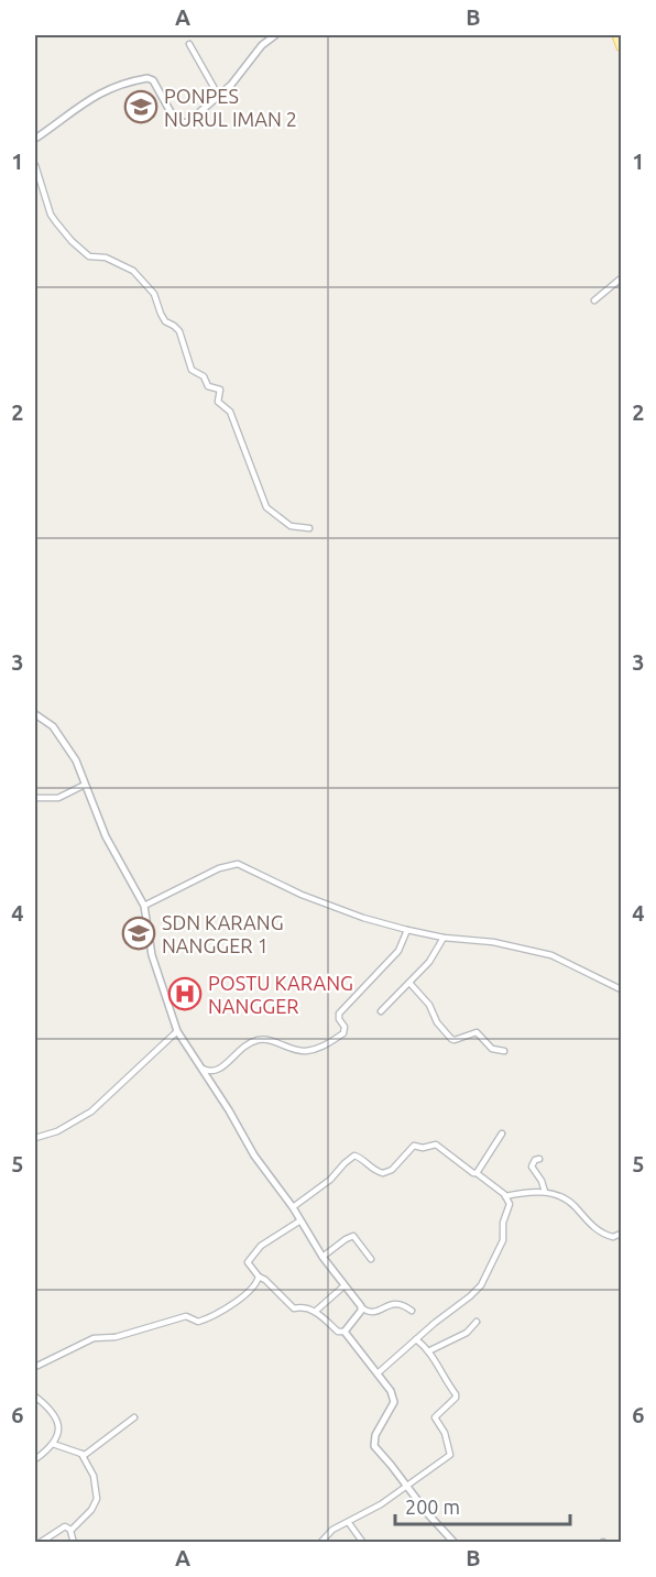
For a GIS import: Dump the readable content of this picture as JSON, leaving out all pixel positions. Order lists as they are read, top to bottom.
{
  "places": {
    "school or university": ["PONPES NURUL IMAN 2", "SDN KARANG NANGGER 1"],
    "hospital": ["POSTU KARANG NANGGER"]
  },
  "scale_bar": "200 m",
  "grid": {
    "columns": ["A", "B"],
    "rows": [
      "1",
      "2",
      "3",
      "4",
      "5",
      "6"
    ]
  }
}
